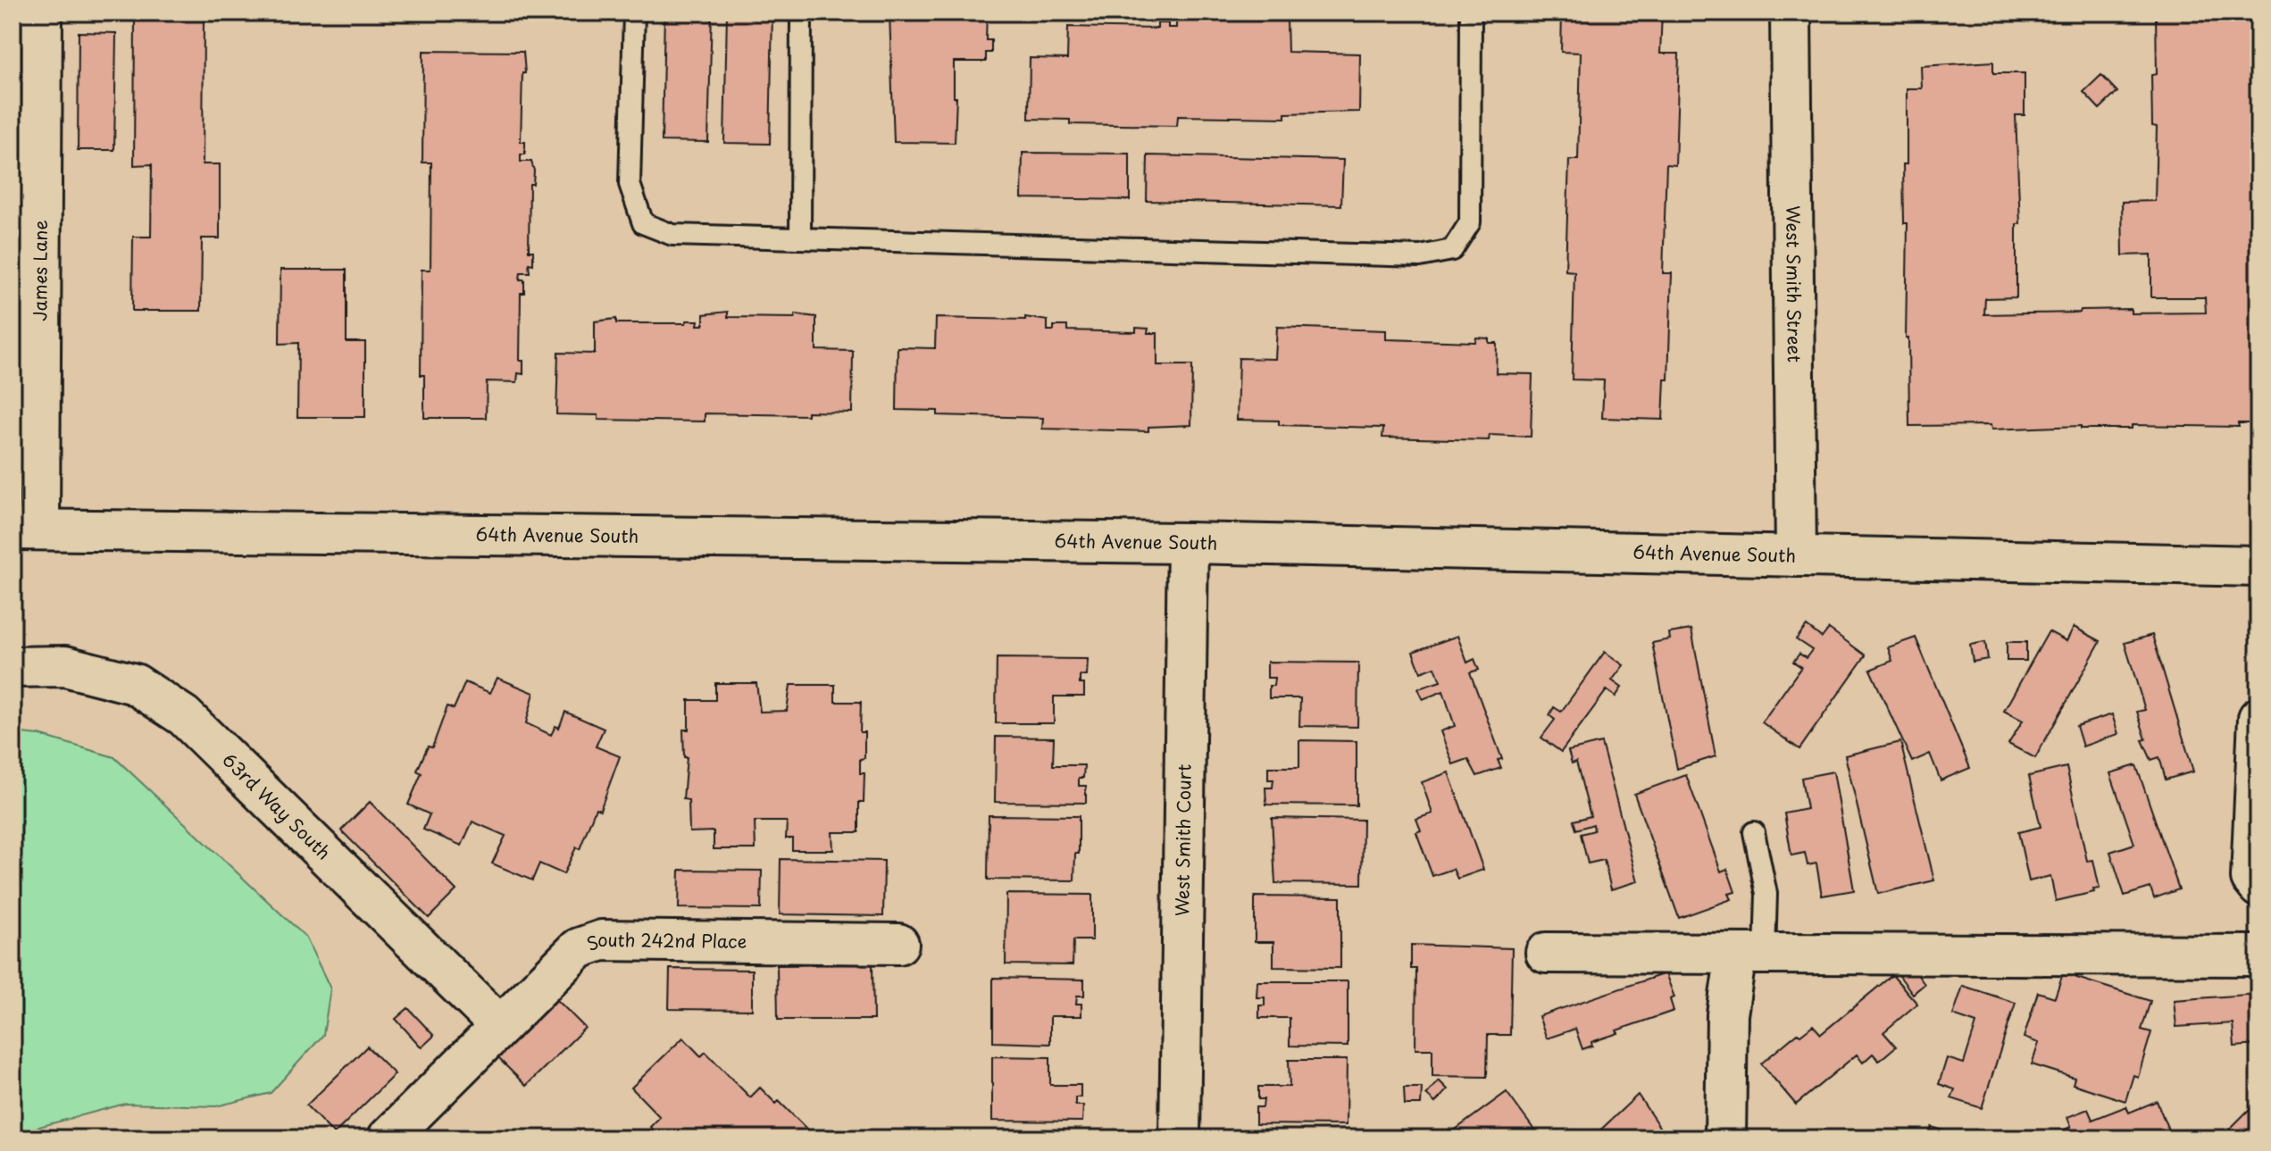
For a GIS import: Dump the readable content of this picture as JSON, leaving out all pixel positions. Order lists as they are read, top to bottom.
{
  "streets": {
    "street": [
      "James Lane",
      "West Smith Street",
      "64th Avenue South",
      "63rd Way South",
      "West Smith Court",
      "South 242nd Place"
    ]
  },
  "crossings": [
    ["James Lane", "64th Avenue South"],
    ["West Smith Street", "64th Avenue South"],
    ["64th Avenue South", "West Smith Court"],
    ["63rd Way South", "South 242nd Place"]
  ]
}
